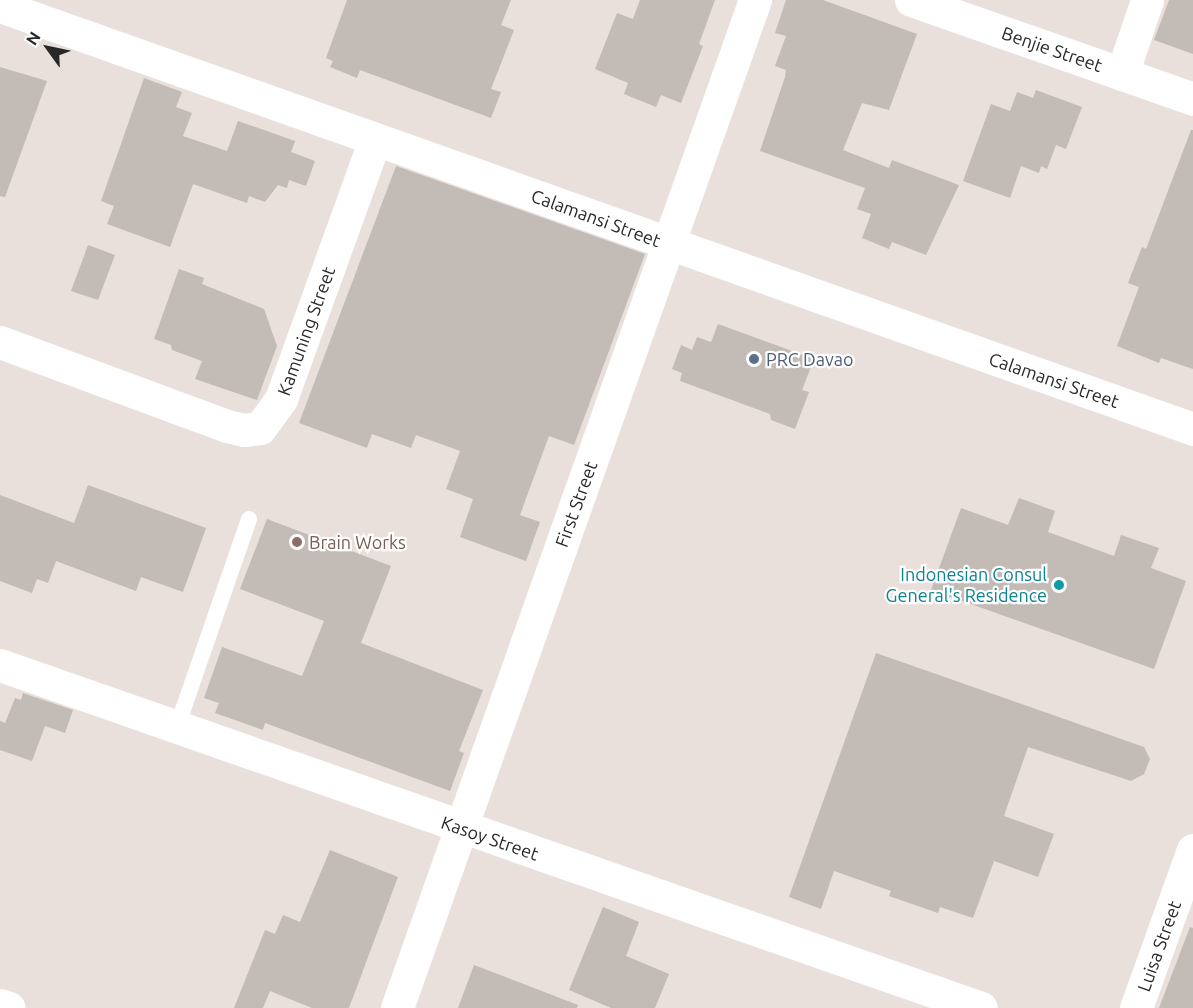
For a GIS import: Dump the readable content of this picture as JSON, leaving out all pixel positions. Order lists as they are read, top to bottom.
{
  "streets": {
    "street": [
      "Benjie Street",
      "Calamansi Street",
      "Kamuning Street",
      "First Street",
      "Kasoy Street",
      "Luisa Street"
    ]
  },
  "crossings": [
    ["Calamansi Street", "Kamuning Street"],
    ["Calamansi Street", "First Street"],
    ["First Street", "Kasoy Street"]
  ],
  "places": ["PRC Davao", "Brain Works", "Indonesian Consul General's Residence"],
  "north": "top left"
}
